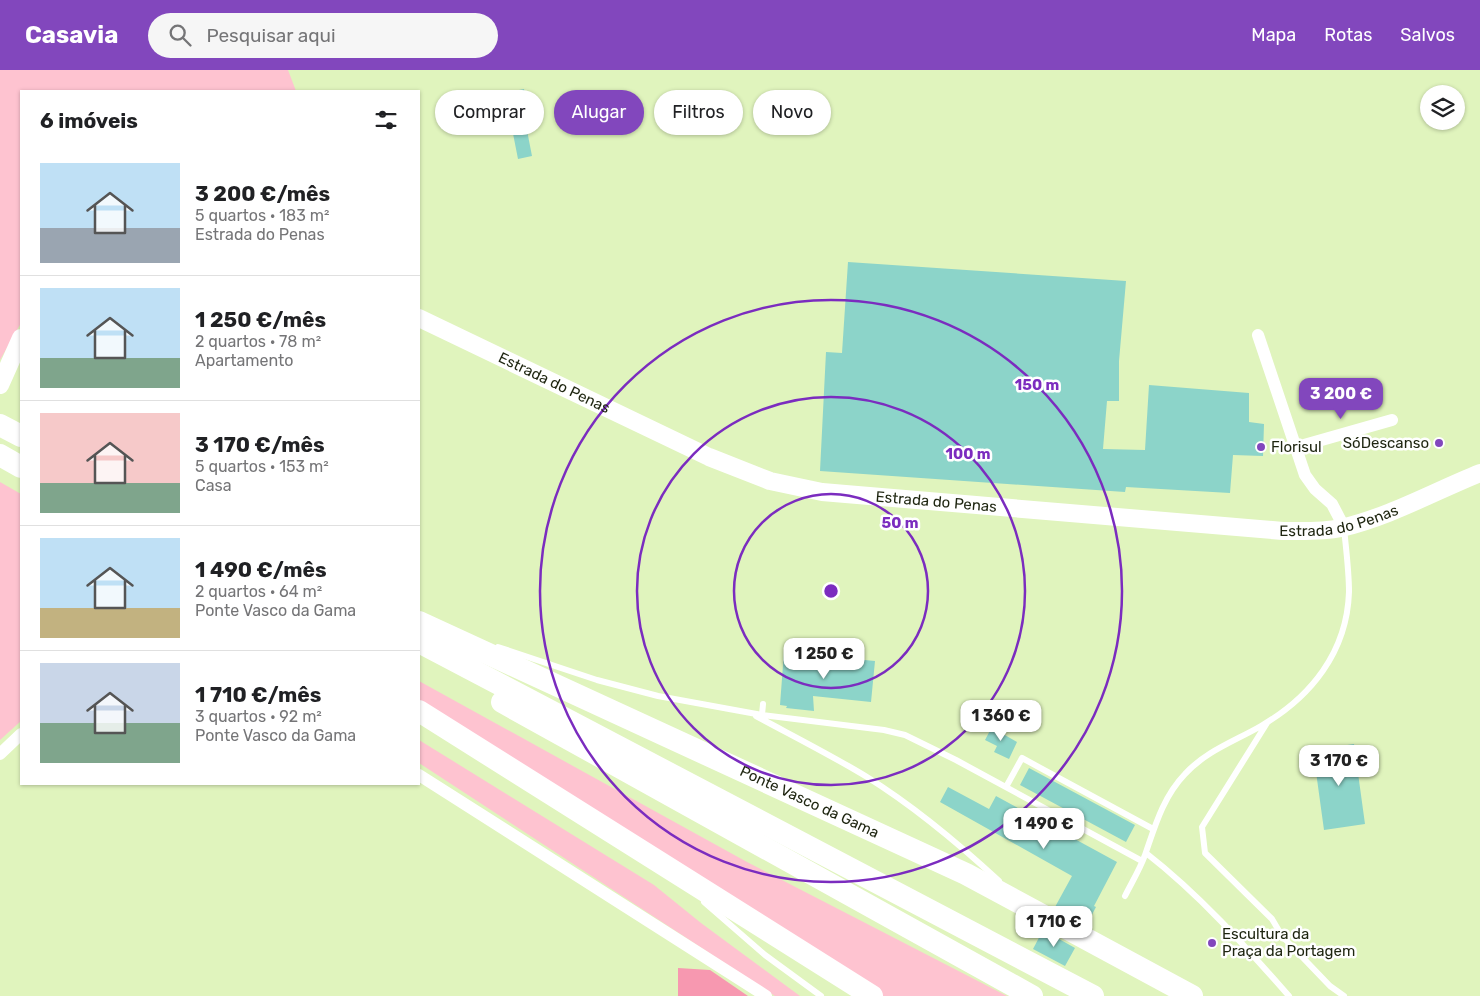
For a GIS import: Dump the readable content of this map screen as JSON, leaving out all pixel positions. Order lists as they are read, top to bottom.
{
  "streets": {
    "highway": ["Ponte Vasco da Gama"],
    "street": ["Estrada do Penas"]
  },
  "places": ["SóDescanso", "Florisul", "Escultura da Praça da Portagem"],
  "page": {
    "header": "Casavia",
    "search": "Pesquisar aqui",
    "nav": ["Mapa", "Rotas", "Salvos"],
    "chip": [
      "Comprar",
      "Alugar",
      "Filtros",
      "Novo"
    ],
    "heading": "6 imóveis",
    "list": [
      {
        "name": "3 200 €/mês",
        "note": "5 quartos · 183 m² · Estrada do Penas"
      },
      {
        "name": "1 250 €/mês",
        "note": "2 quartos · 78 m² · Apartamento"
      },
      {
        "name": "3 170 €/mês",
        "note": "5 quartos · 153 m² · Casa"
      },
      {
        "name": "1 490 €/mês",
        "note": "2 quartos · 64 m² · Ponte Vasco da Gama"
      },
      {
        "name": "1 710 €/mês",
        "note": "3 quartos · 92 m² · Ponte Vasco da Gama"
      }
    ],
    "price": [
      "3 200 €",
      "1 250 €",
      "1 360 €",
      "3 170 €",
      "1 490 €",
      "1 710 €"
    ]
  },
  "rings": ["150 m", "100 m", "50 m"]
}
